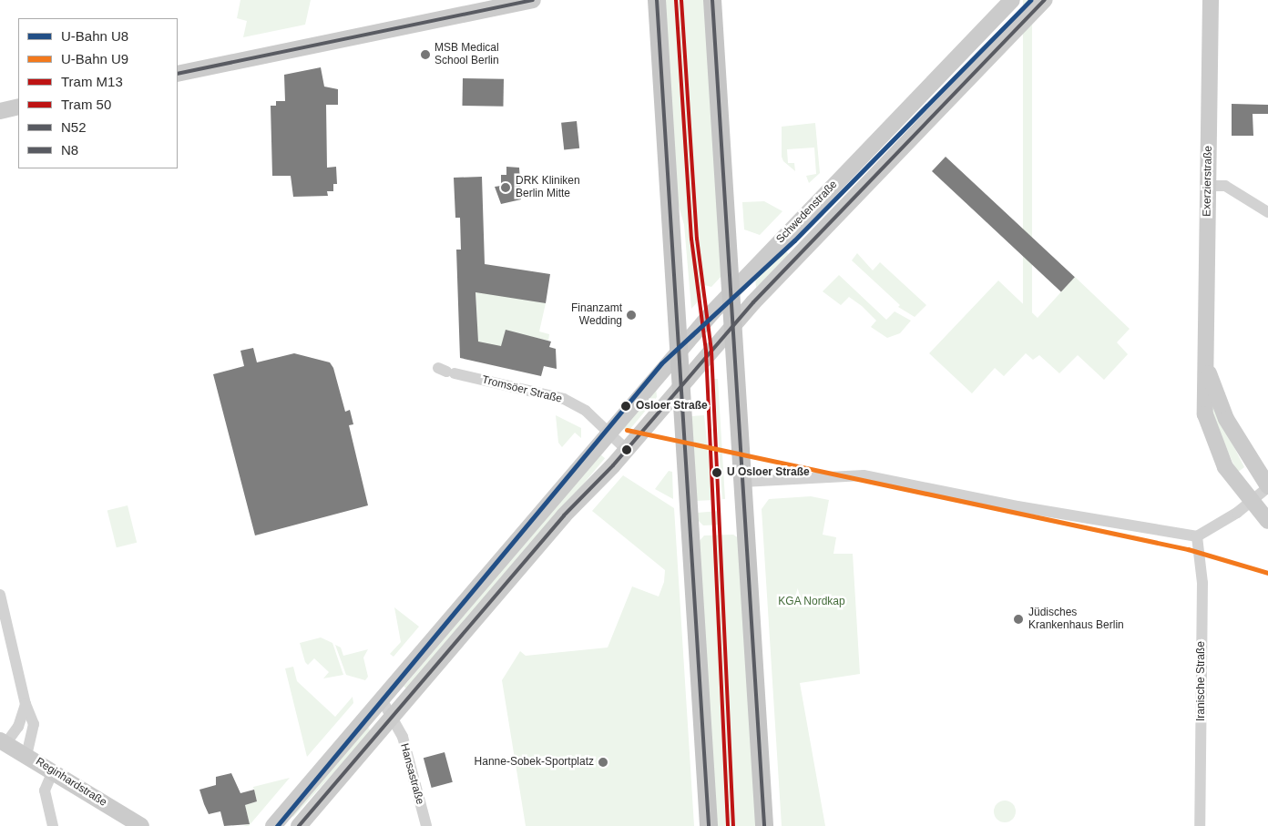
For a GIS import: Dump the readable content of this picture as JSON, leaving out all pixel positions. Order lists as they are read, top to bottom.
{
  "streets": {
    "main road": ["Exerzierstraße", "Schwedenstraße", "Reginhardstraße"],
    "street": ["Tromsöer Straße", "Iranische Straße", "Hansastraße"]
  },
  "crossings": [
    ["Schwedenstraße", "Tromsöer Straße"],
    ["Schwedenstraße", "Hansastraße"]
  ],
  "parks": ["KGA Nordkap"],
  "places": [
    "MSB Medical School Berlin",
    "DRK Kliniken Berlin Mitte",
    "Finanzamt Wedding",
    "Osloer Straße",
    "U Osloer Straße",
    "Jüdisches Krankenhaus Berlin",
    "Hanne-Sobek-Sportplatz"
  ],
  "lines": [
    "metro line U8",
    "tram line M13",
    "tram line 50",
    "transit line N52",
    "transit line N8",
    "metro line U9"
  ],
  "legend": [
    "U-Bahn U8",
    "U-Bahn U9",
    "Tram M13",
    "Tram 50",
    "N52",
    "N8"
  ]
}
